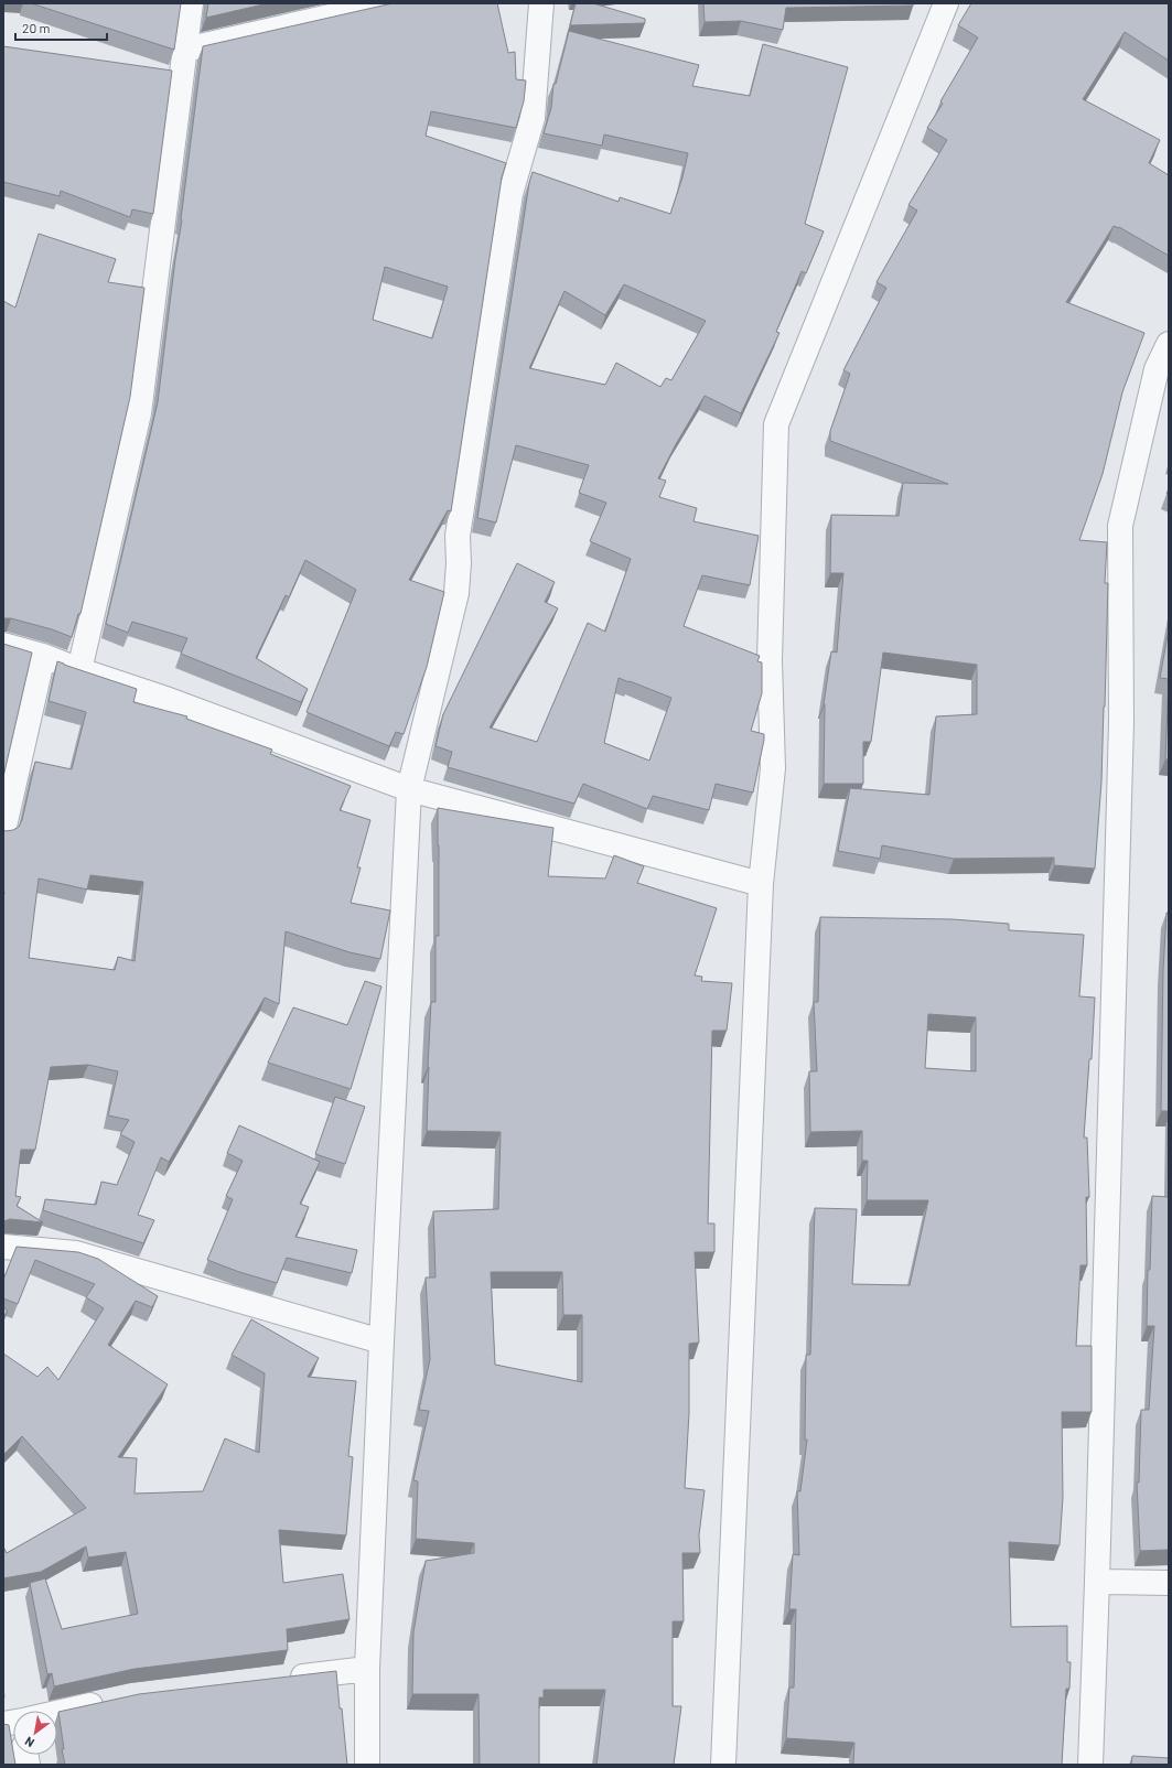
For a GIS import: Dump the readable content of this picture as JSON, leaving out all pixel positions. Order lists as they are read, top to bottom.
{
  "scale_bar": "20 m",
  "north": "bottom left"
}
